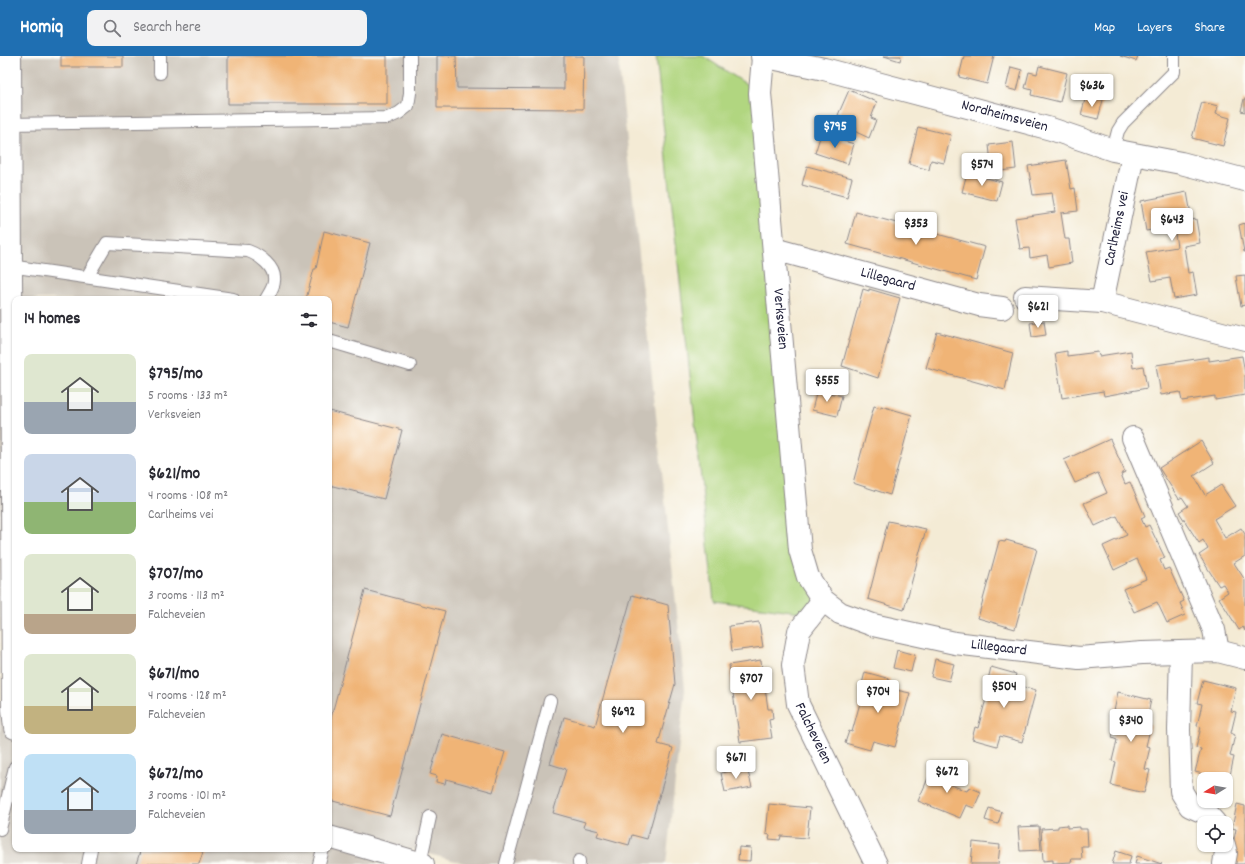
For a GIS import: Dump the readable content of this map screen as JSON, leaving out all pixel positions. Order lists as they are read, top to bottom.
{
  "streets": {
    "street": [
      "Nordheimsveien",
      "Carlheims vei",
      "Lillegaard",
      "Verksveien",
      "Falcheveien"
    ]
  },
  "crossings": [
    ["Nordheimsveien", "Carlheims vei"],
    ["Nordheimsveien", "Verksveien"],
    ["Lillegaard", "Verksveien"],
    ["Lillegaard", "Falcheveien"],
    ["Verksveien", "Falcheveien"]
  ],
  "north": "left",
  "page": {
    "header": "Homiq",
    "search": "Search here",
    "nav": ["Map", "Layers", "Share"],
    "price": [
      "$636",
      "$795",
      "$574",
      "$643",
      "$353",
      "$621",
      "$555",
      "$707",
      "$504",
      "$704",
      "$692",
      "$340",
      "$671",
      "$672"
    ],
    "heading": "14 homes",
    "list": [
      {
        "name": "$795/mo",
        "note": "5 rooms · 133 m² · Verksveien"
      },
      {
        "name": "$621/mo",
        "note": "4 rooms · 108 m² · Carlheims vei"
      },
      {
        "name": "$707/mo",
        "note": "3 rooms · 113 m² · Falcheveien"
      },
      {
        "name": "$671/mo",
        "note": "4 rooms · 128 m² · Falcheveien"
      },
      {
        "name": "$672/mo",
        "note": "3 rooms · 101 m² · Falcheveien"
      }
    ]
  }
}
